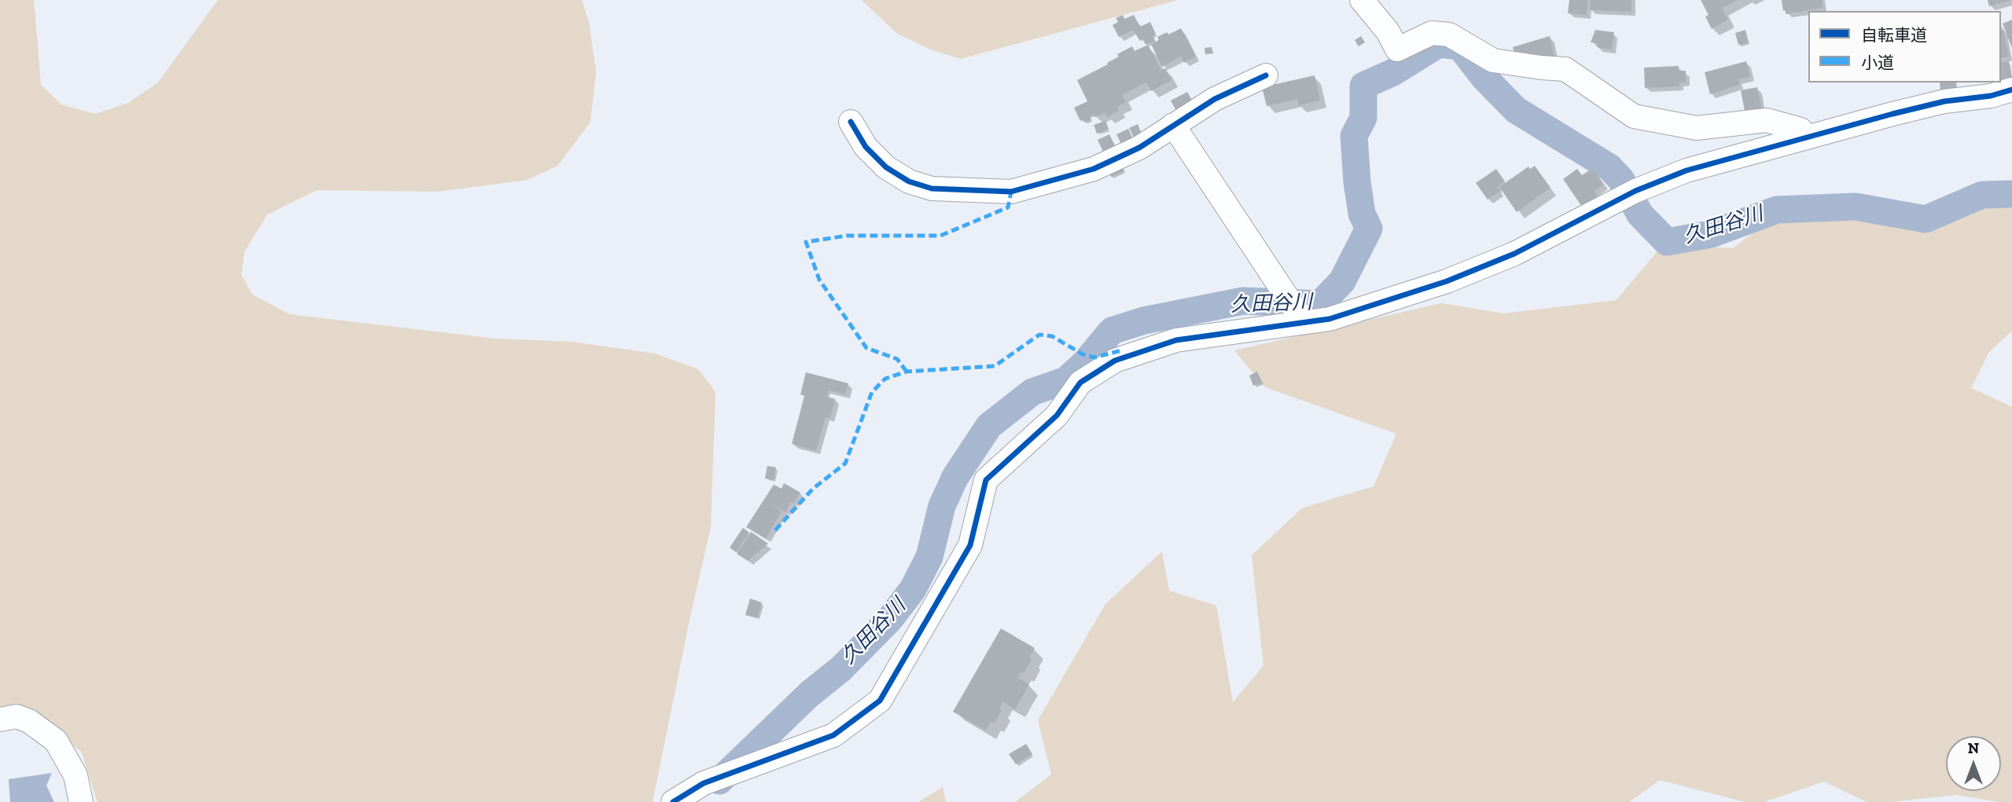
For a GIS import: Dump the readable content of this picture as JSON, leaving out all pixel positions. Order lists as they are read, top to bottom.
{
  "water": ["久田谷川"],
  "legend": ["自転車道", "小道"],
  "north": "top"
}
